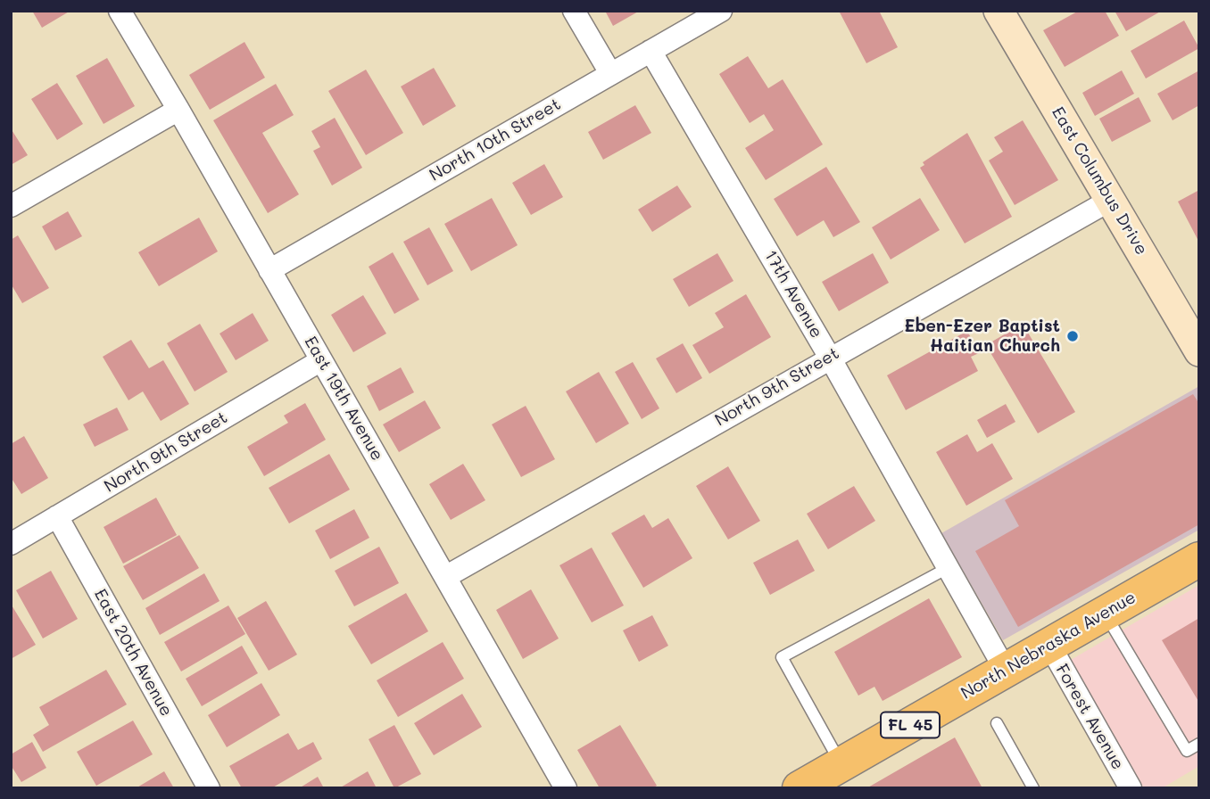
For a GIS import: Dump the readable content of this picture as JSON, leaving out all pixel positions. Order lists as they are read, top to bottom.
{
  "streets": {
    "main road": ["East Columbus Drive", "North Nebraska Avenue", "FL 45"],
    "street": [
      "North 10th Street",
      "17th Avenue",
      "North 9th Street",
      "East 19th Avenue",
      "East 20th Avenue",
      "Forest Avenue"
    ]
  },
  "crossings": [
    ["North 10th Street", "17th Avenue"],
    ["North 10th Street", "East 19th Avenue"],
    ["East Columbus Drive", "North 9th Street"],
    ["17th Avenue", "North 9th Street"],
    ["17th Avenue", "North Nebraska Avenue"],
    ["North 9th Street", "East 19th Avenue"],
    ["North 9th Street", "East 20th Avenue"],
    ["North Nebraska Avenue", "Forest Avenue"]
  ],
  "places": ["Eben-Ezer Baptist Haitian Church"]
}
